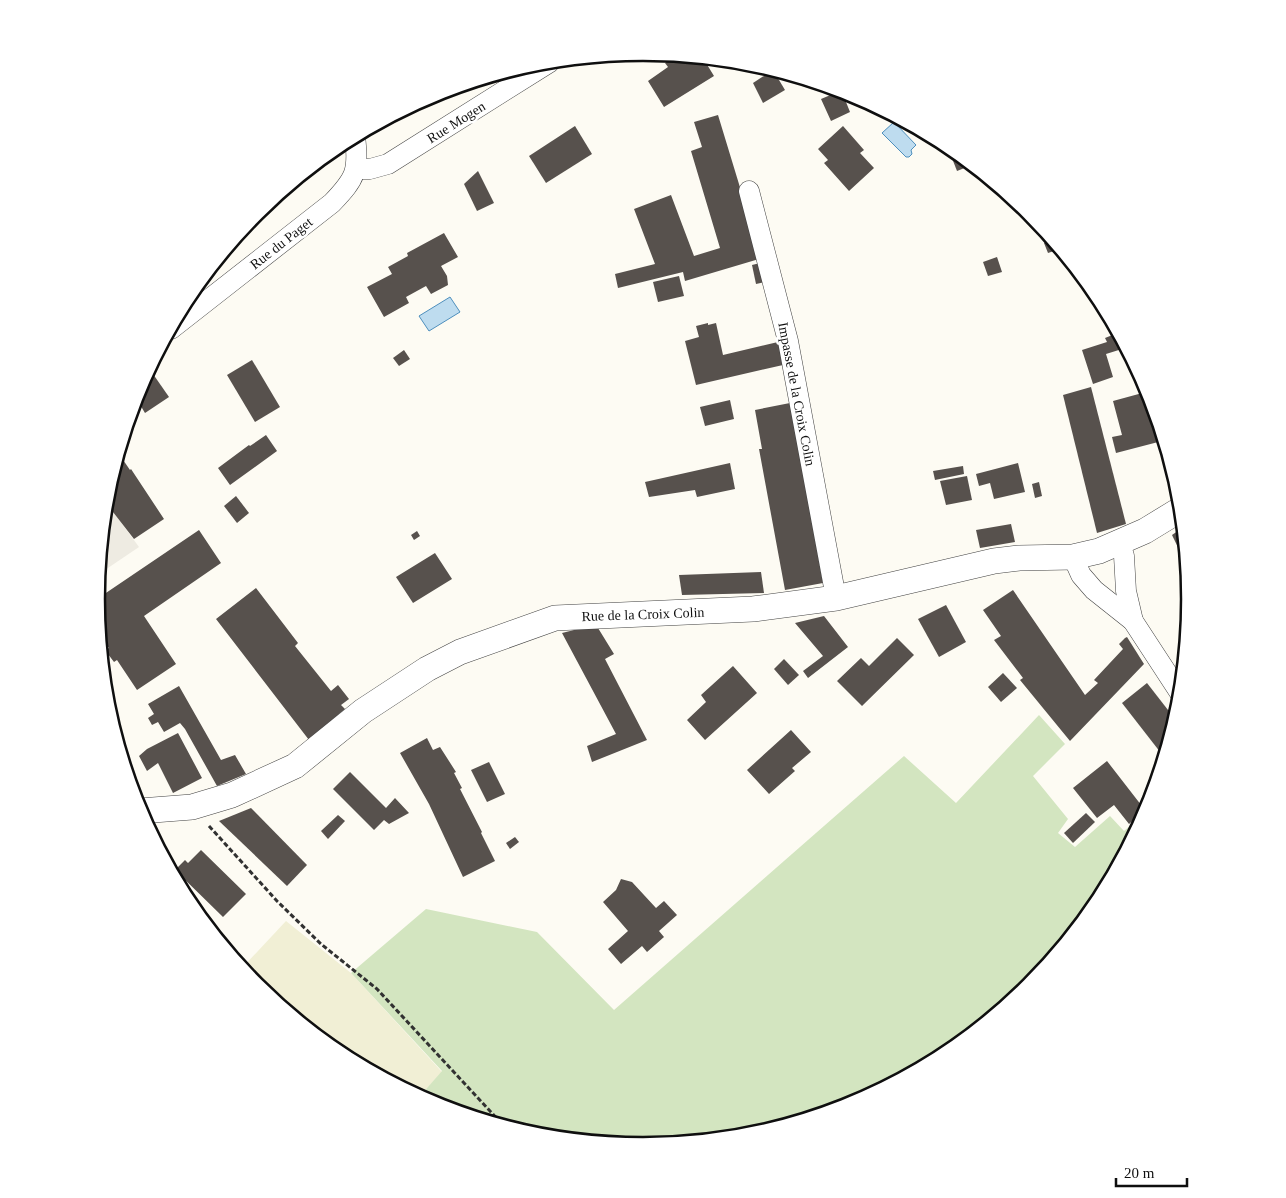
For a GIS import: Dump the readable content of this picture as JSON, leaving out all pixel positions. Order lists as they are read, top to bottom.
{
  "streets": {
    "street": [
      "Rue Mogen",
      "Rue du Paget",
      "Impasse de la Croix Colin",
      "Rue de la Croix Colin"
    ]
  },
  "crossings": [
    ["Rue Mogen", "Rue du Paget"],
    ["Impasse de la Croix Colin", "Rue de la Croix Colin"]
  ],
  "scale_bar": "20 m"
}
